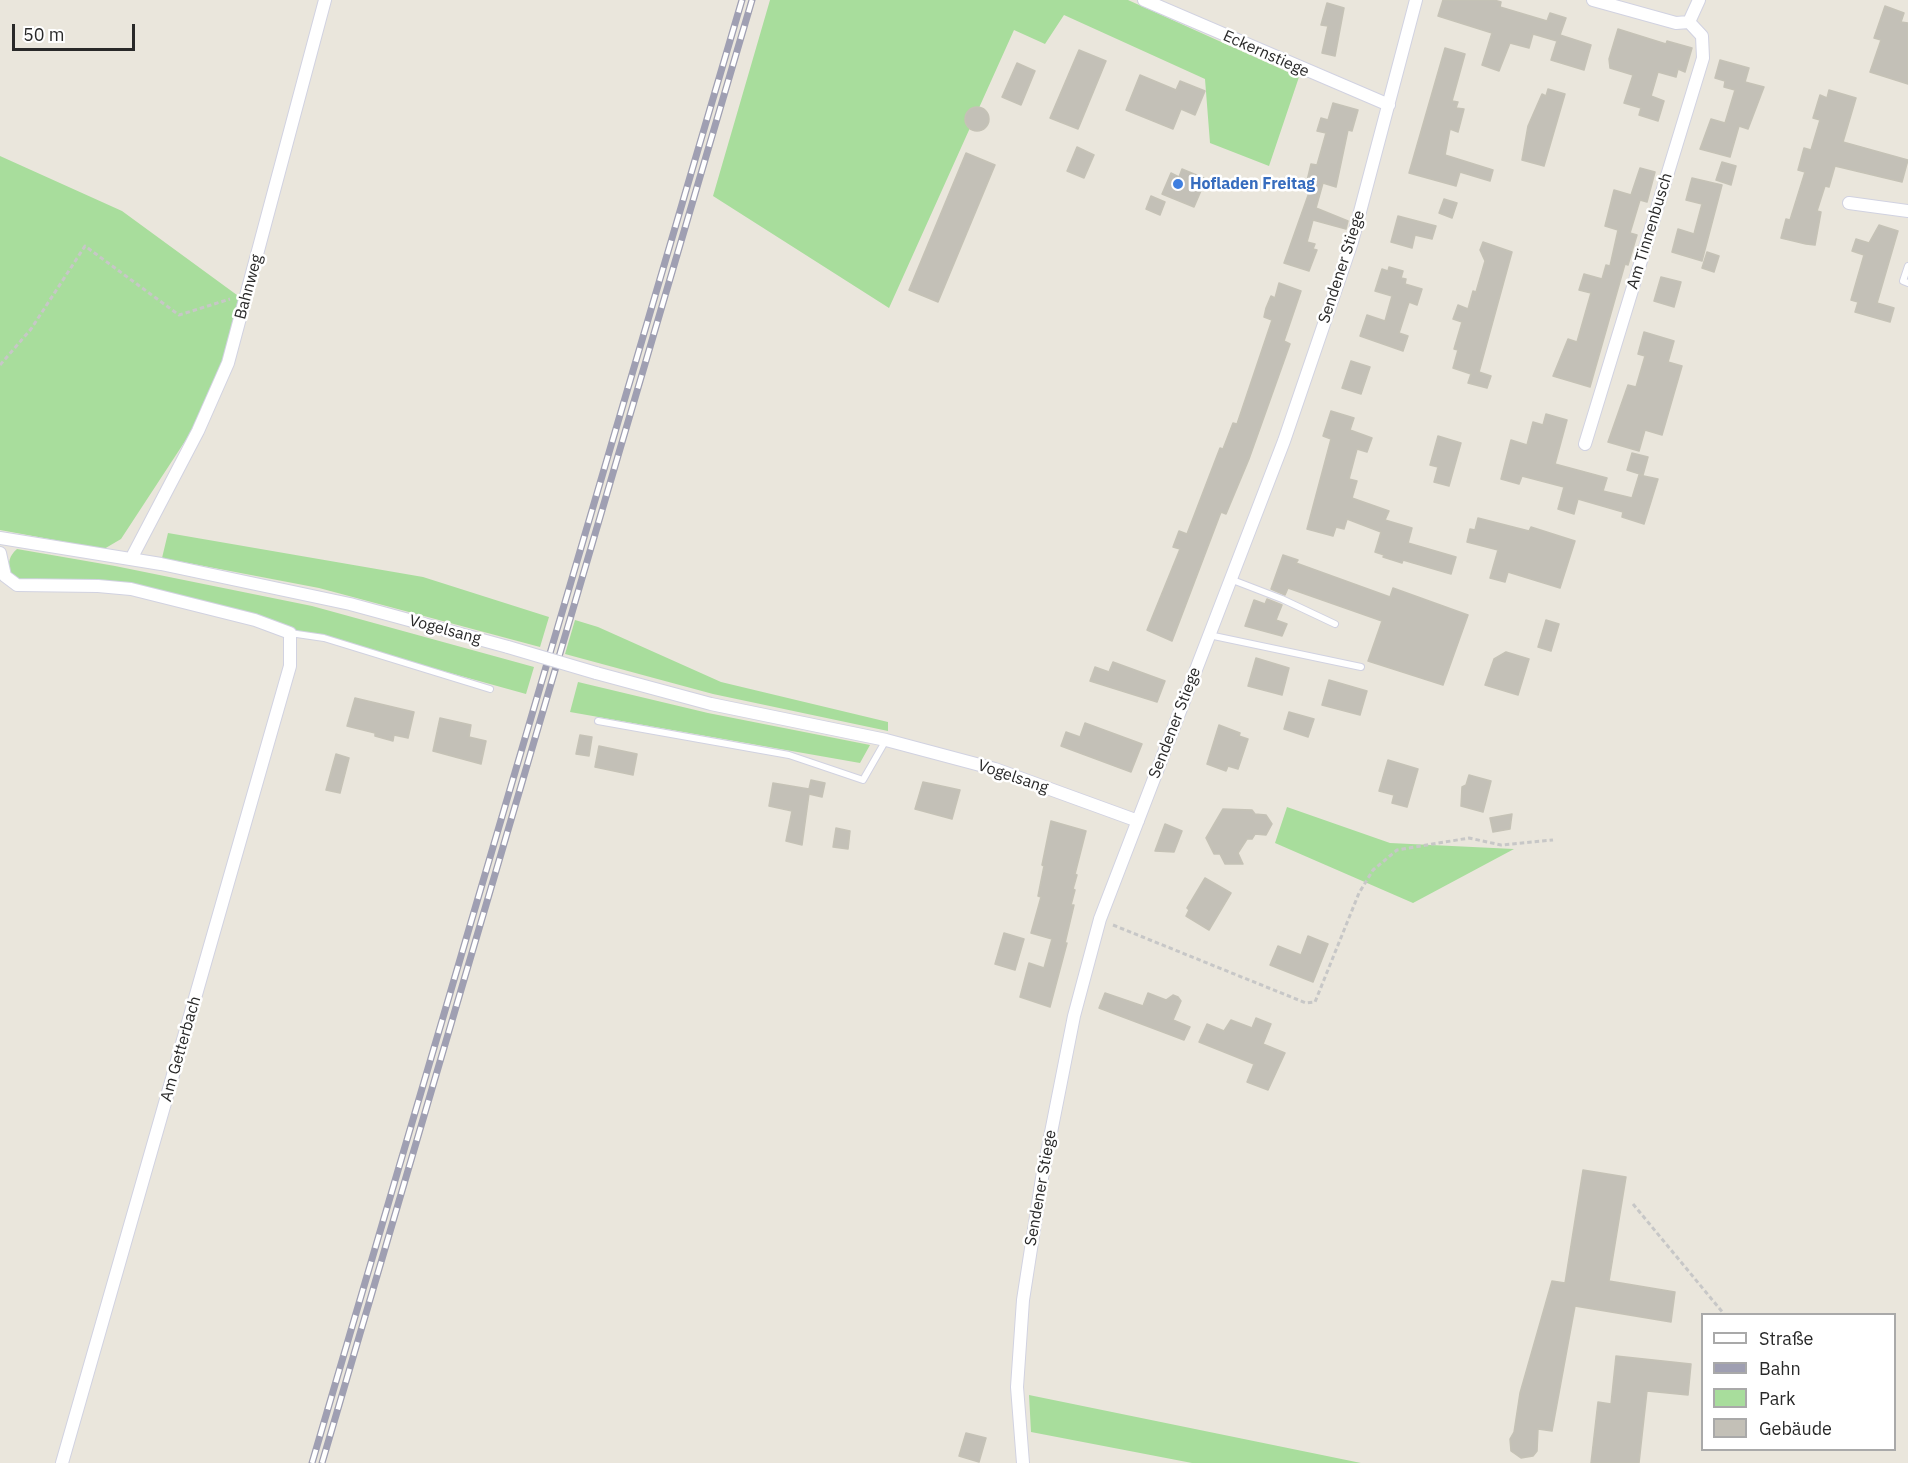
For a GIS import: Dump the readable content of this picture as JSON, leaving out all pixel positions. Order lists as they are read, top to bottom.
{
  "streets": {
    "street": [
      "Eckernstiege",
      "Am Tinnenbusch",
      "Sendener Stiege",
      "Bahnweg",
      "Vogelsang",
      "Am Getterbach"
    ]
  },
  "crossings": [
    ["Eckernstiege", "Sendener Stiege"],
    ["Sendener Stiege", "Vogelsang"],
    ["Bahnweg", "Vogelsang"]
  ],
  "places": ["Hofladen Freitag"],
  "legend": [
    "Straße",
    "Bahn",
    "Park",
    "Gebäude"
  ],
  "scale_bar": "50 m"
}
